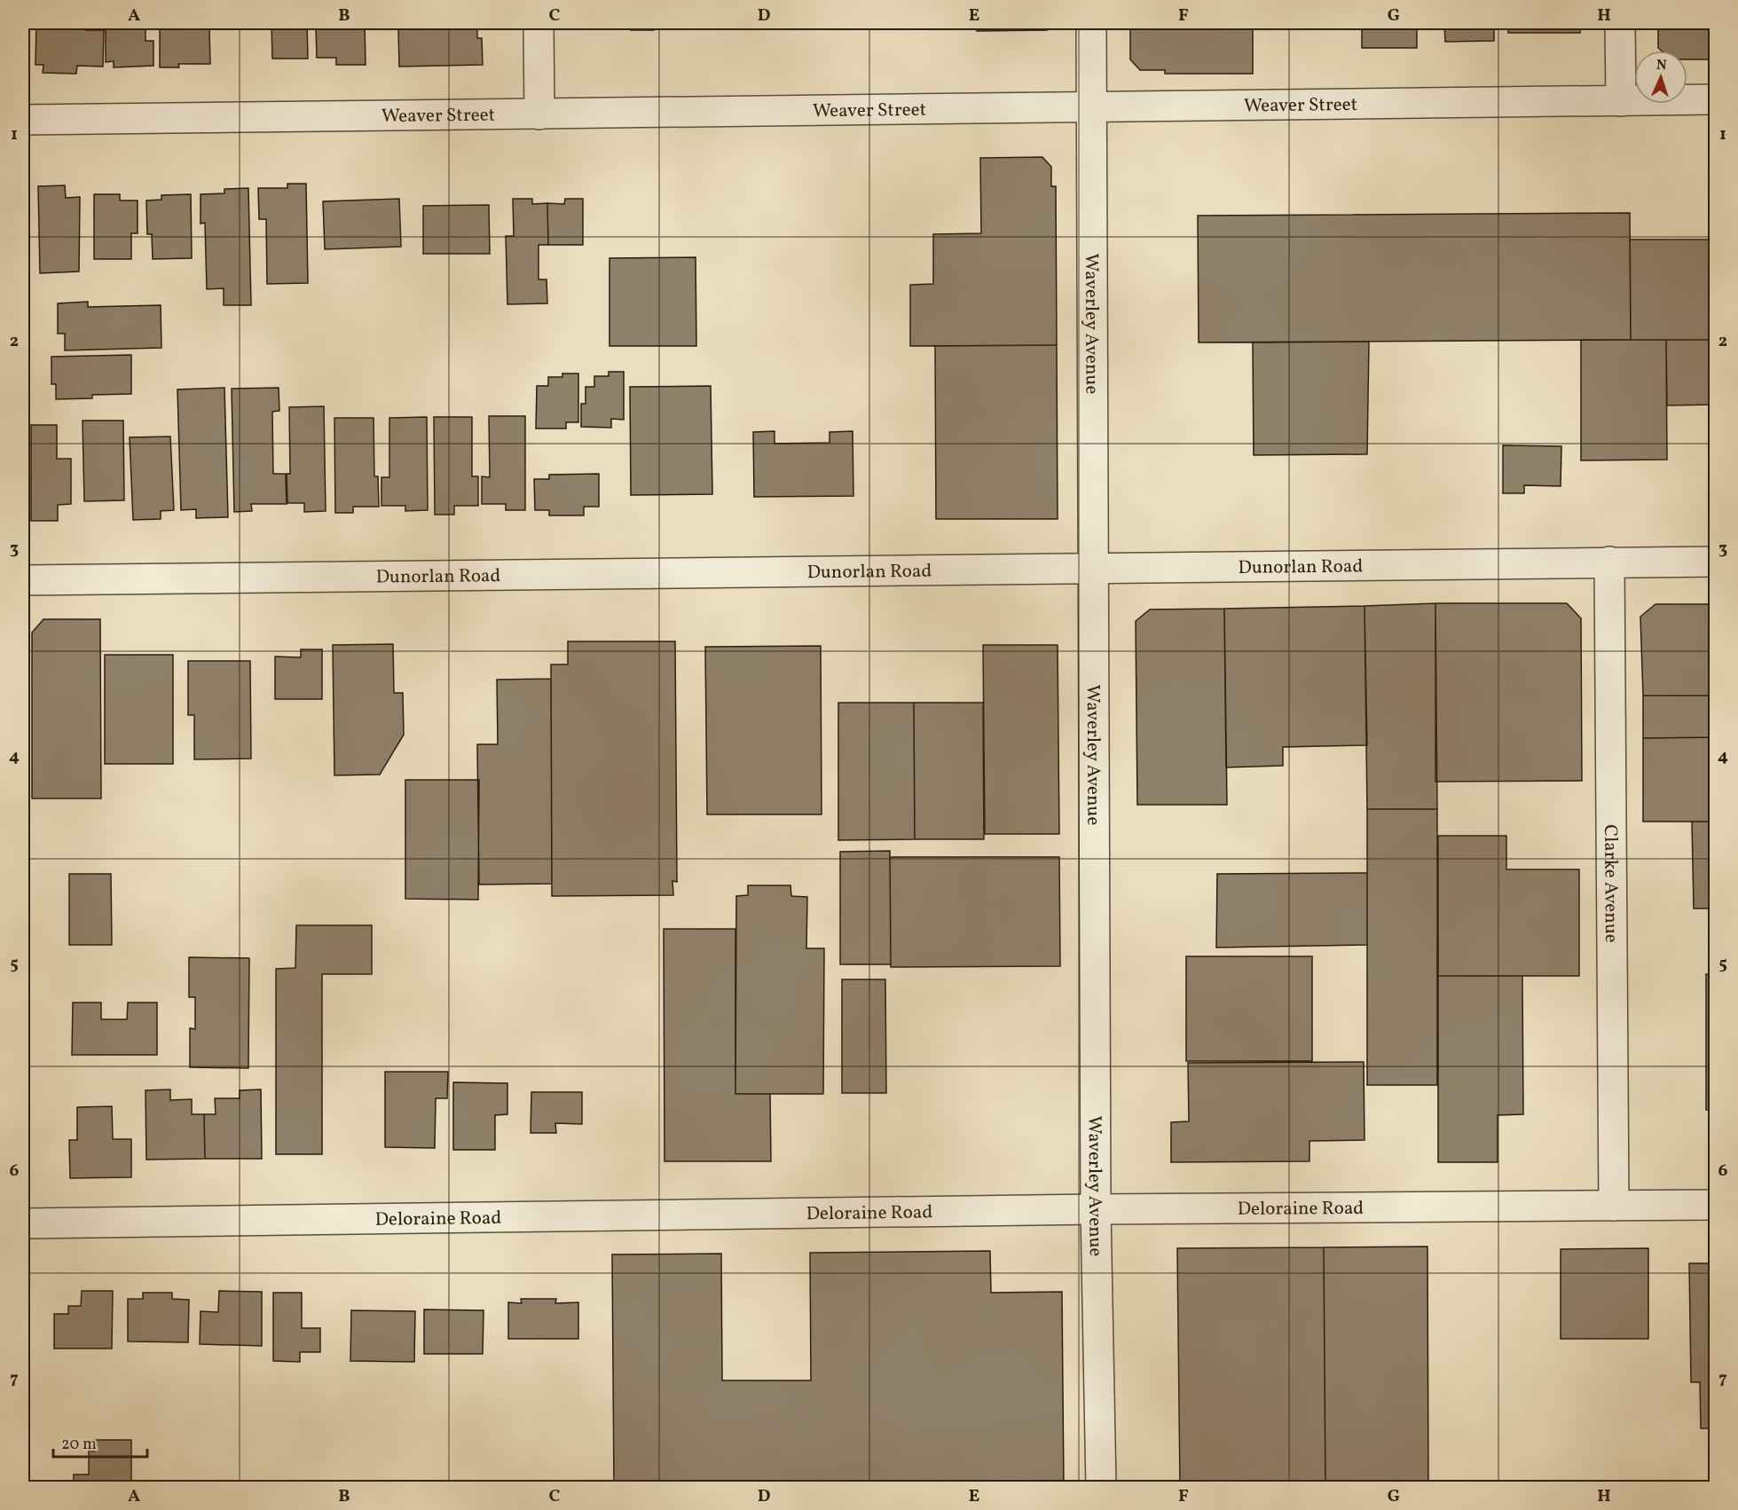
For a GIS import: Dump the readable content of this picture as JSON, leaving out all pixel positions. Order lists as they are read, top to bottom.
{
  "streets": {
    "street": [
      "Weaver Street",
      "Waverley Avenue",
      "Dunorlan Road",
      "Clarke Avenue",
      "Deloraine Road"
    ]
  },
  "crossings": [
    ["Weaver Street", "Waverley Avenue"],
    ["Waverley Avenue", "Dunorlan Road"],
    ["Waverley Avenue", "Deloraine Road"],
    ["Dunorlan Road", "Clarke Avenue"],
    ["Clarke Avenue", "Deloraine Road"]
  ],
  "scale_bar": "20 m",
  "north": "top",
  "grid": {
    "columns": [
      "A",
      "B",
      "C",
      "D",
      "E",
      "F",
      "G",
      "H"
    ],
    "rows": [
      "1",
      "2",
      "3",
      "4",
      "5",
      "6",
      "7"
    ]
  }
}
